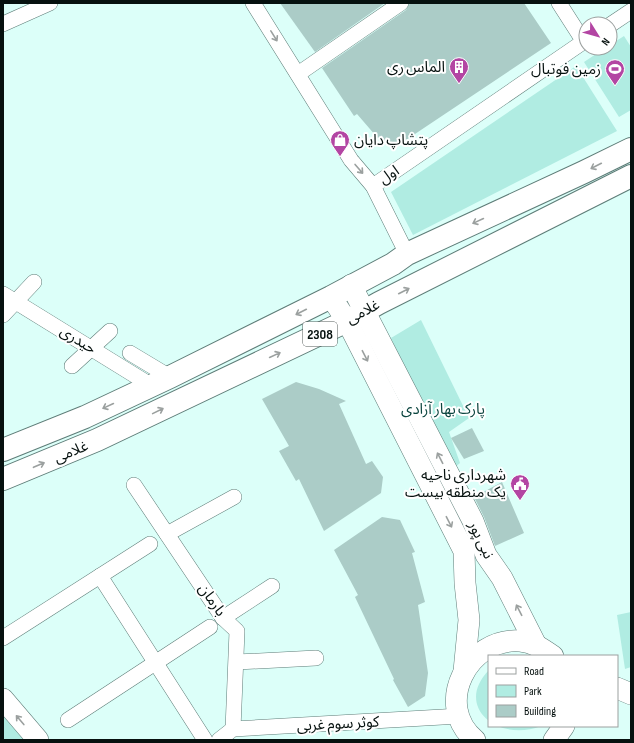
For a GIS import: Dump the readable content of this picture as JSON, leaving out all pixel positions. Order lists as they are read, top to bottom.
{
  "streets": {
    "main road": ["غلامی", "2308", "نبی پور"],
    "street": [
      "اول",
      "حیدری",
      "بارمان",
      "کوثر سوم غربی"
    ]
  },
  "crossings": [
    ["غلامی", "حیدری"],
    ["غلامی", "نبی پور"],
    ["بارمان", "کوثر سوم غربی"]
  ],
  "one_way": ["اول"],
  "parks": ["پارک بهار آزادی"],
  "places": {
    "building": ["الماس ری"],
    "sports": ["زمین فوتبال"],
    "shop": ["پتشاپ دایان"],
    "public building": ["شهرداری ناحیه یک منطقه بیست"]
  },
  "legend": ["Road", "Park", "Building"],
  "north": "bottom right"
}
